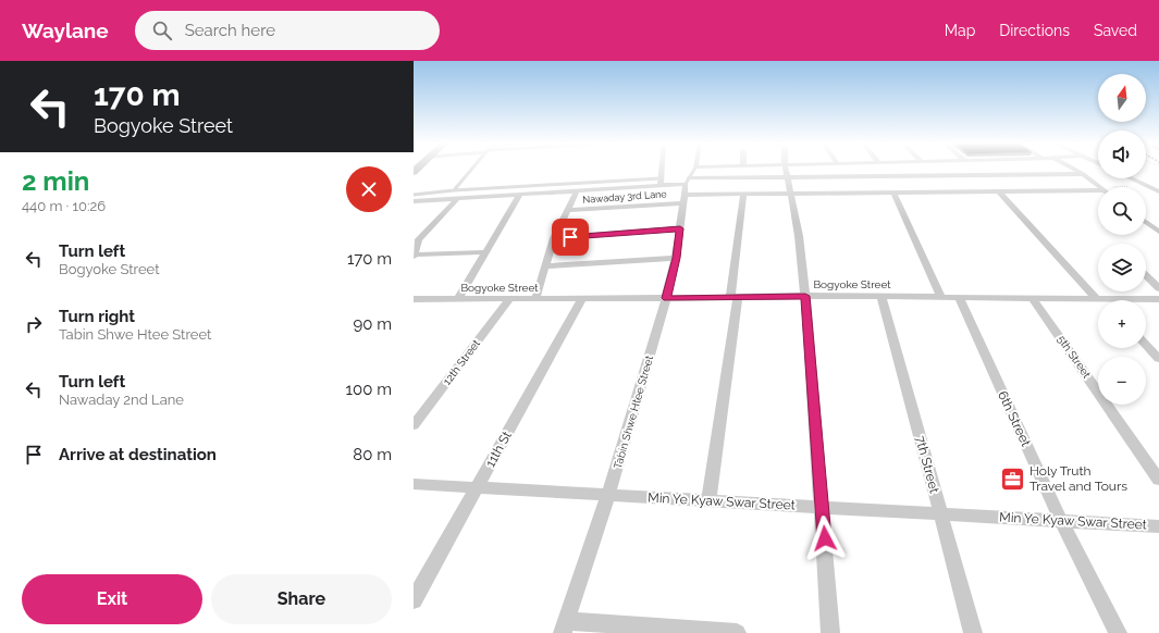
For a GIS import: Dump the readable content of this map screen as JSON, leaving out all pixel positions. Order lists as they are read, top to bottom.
{
  "streets": {
    "street": [
      "Nawaday 3rd Lane",
      "Bogyoke Street",
      "5th Street",
      "12th Street",
      "Tabin Shwe Htee Street",
      "6th Street",
      "11th St",
      "7th Street",
      "Min Ye Kyaw Swar Street"
    ]
  },
  "crossings": [
    ["Nawaday 3rd Lane", "Tabin Shwe Htee Street"],
    ["Bogyoke Street", "5th Street"],
    ["Bogyoke Street", "12th Street"],
    ["Bogyoke Street", "Tabin Shwe Htee Street"],
    ["Bogyoke Street", "6th Street"],
    ["Bogyoke Street", "11th St"],
    ["Bogyoke Street", "7th Street"],
    ["Tabin Shwe Htee Street", "Min Ye Kyaw Swar Street"],
    ["6th Street", "Min Ye Kyaw Swar Street"],
    ["11th St", "Min Ye Kyaw Swar Street"],
    ["7th Street", "Min Ye Kyaw Swar Street"]
  ],
  "places": {
    "office": ["Holy Truth Travel and Tours"]
  },
  "north": "top",
  "page": {
    "header": "Waylane",
    "search": "Search here",
    "nav": ["Map", "Directions", "Saved"],
    "turn": ["170 m", "Bogyoke Street"],
    "map_buttons": ["+", "−"],
    "heading": ["2 min", "440 m · 10:26"],
    "list": [
      {
        "name": "Turn left",
        "note": "Bogyoke Street",
        "value": "170 m"
      },
      {
        "name": "Turn right",
        "note": "Tabin Shwe Htee Street",
        "value": "90 m"
      },
      {
        "name": "Turn left",
        "note": "Nawaday 2nd Lane",
        "value": "100 m"
      },
      {
        "name": "Arrive at destination",
        "value": "80 m"
      }
    ],
    "buttons": ["Exit", "Share"]
  }
}
